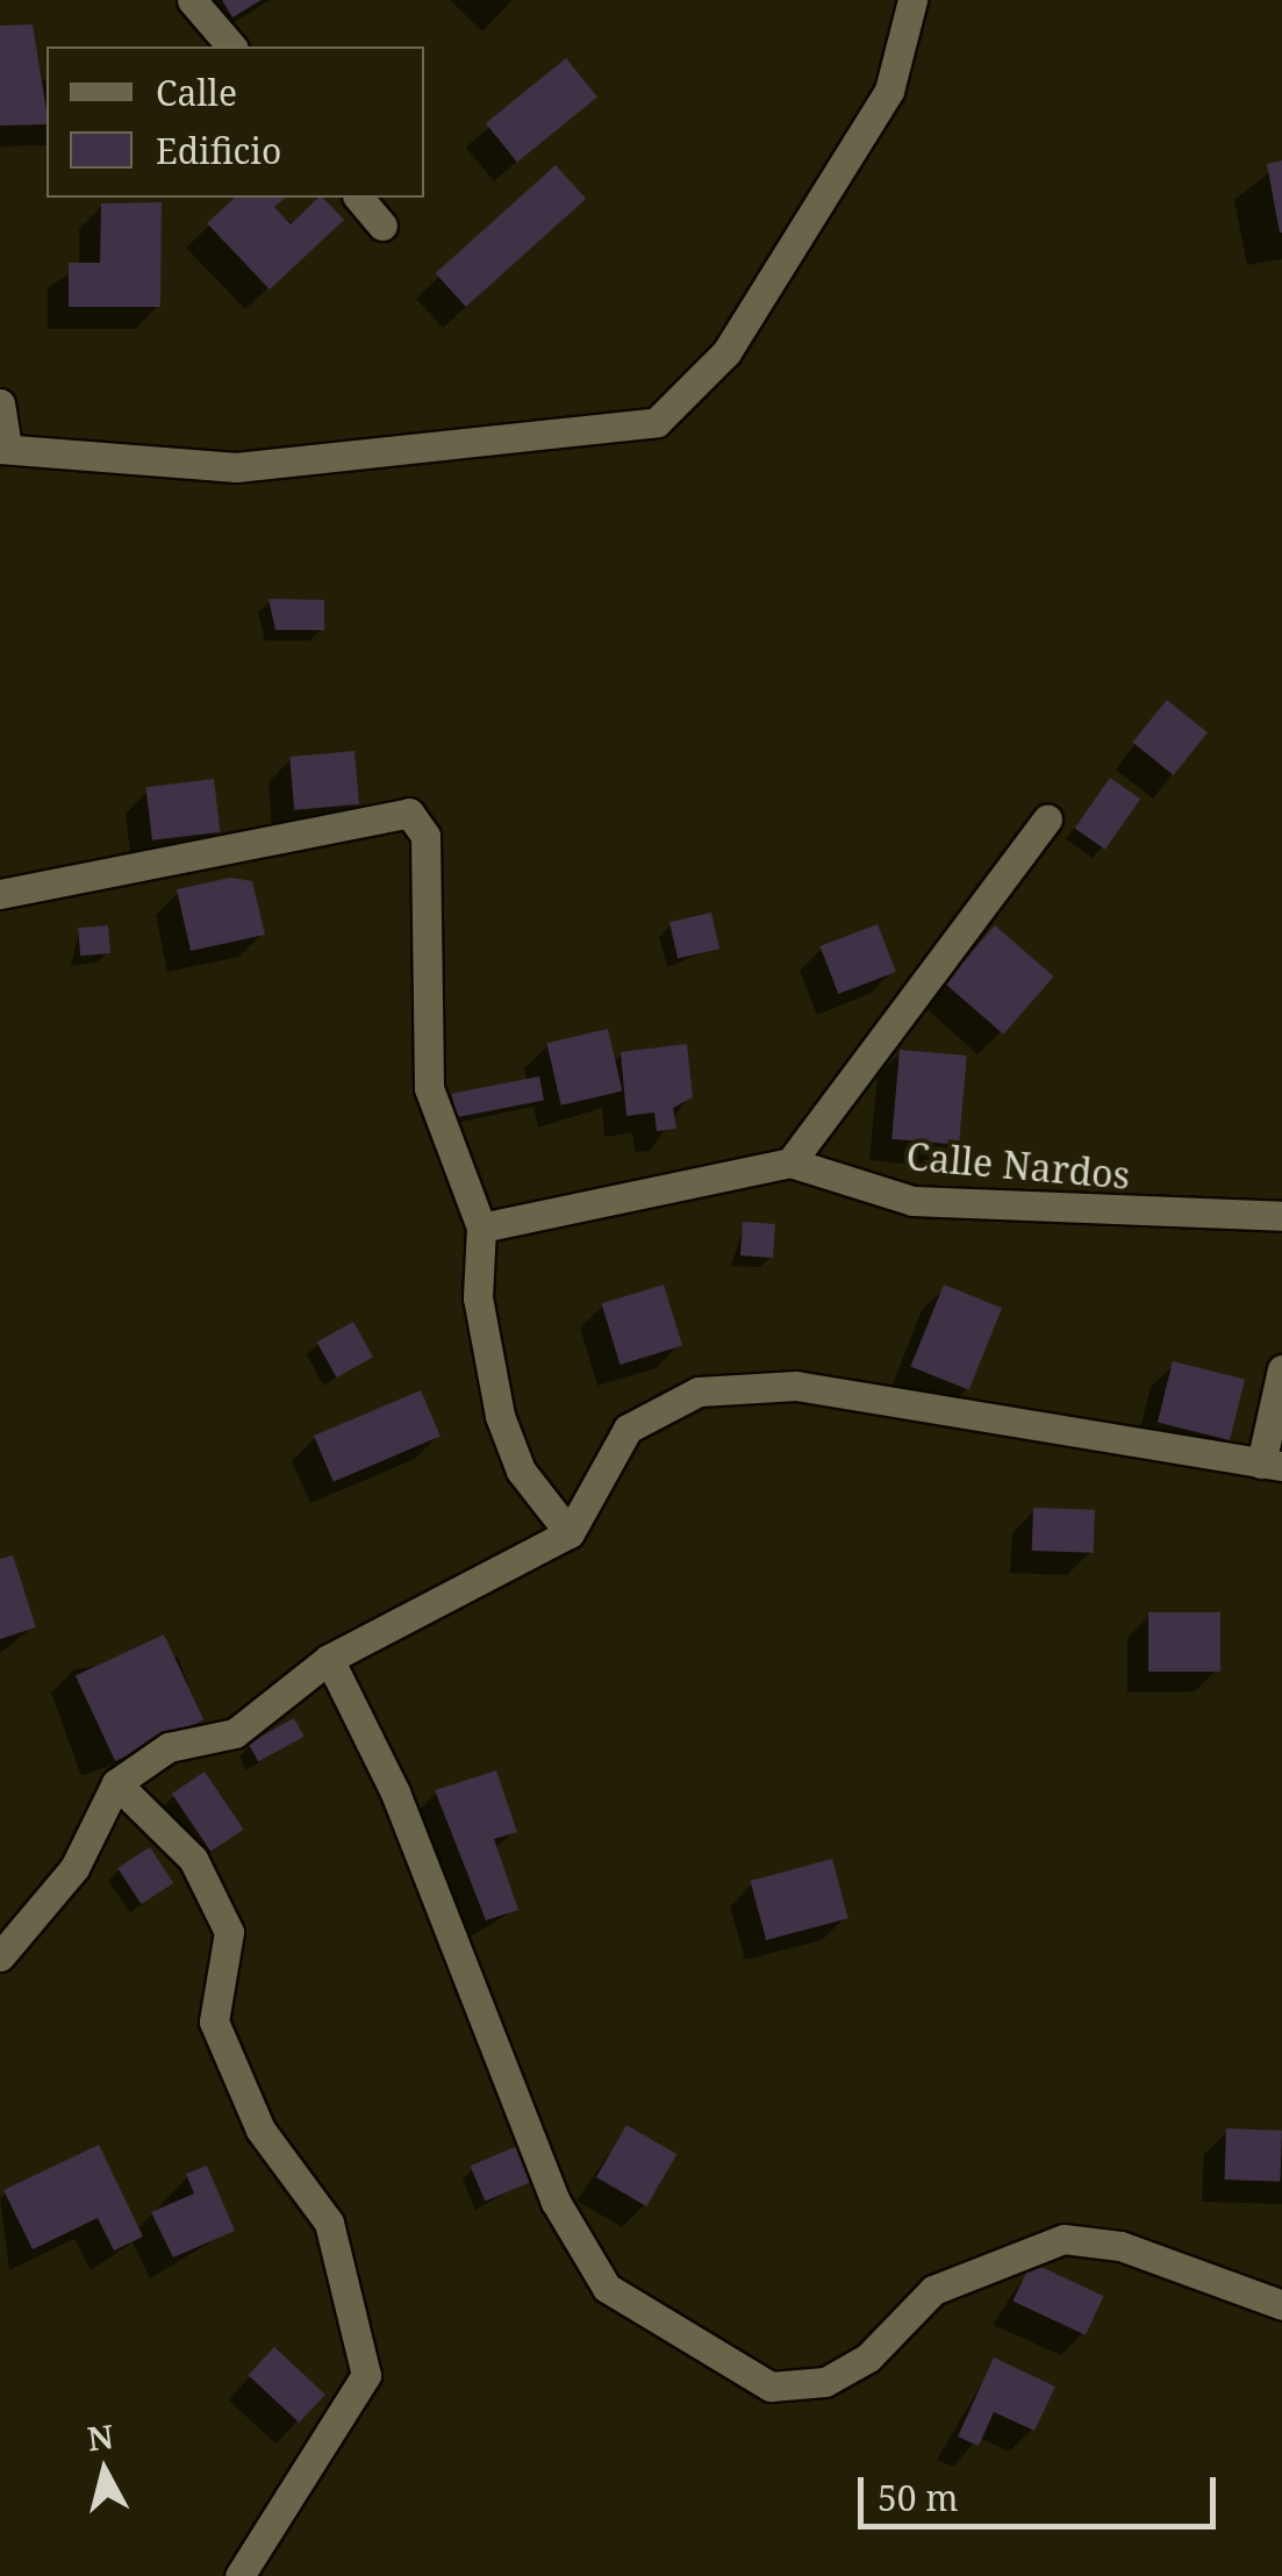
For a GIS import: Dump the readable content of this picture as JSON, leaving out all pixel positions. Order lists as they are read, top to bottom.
{
  "streets": {
    "street": ["Calle Nardos"]
  },
  "legend": ["Calle", "Edificio"],
  "scale_bar": "50 m",
  "north": "top"
}
